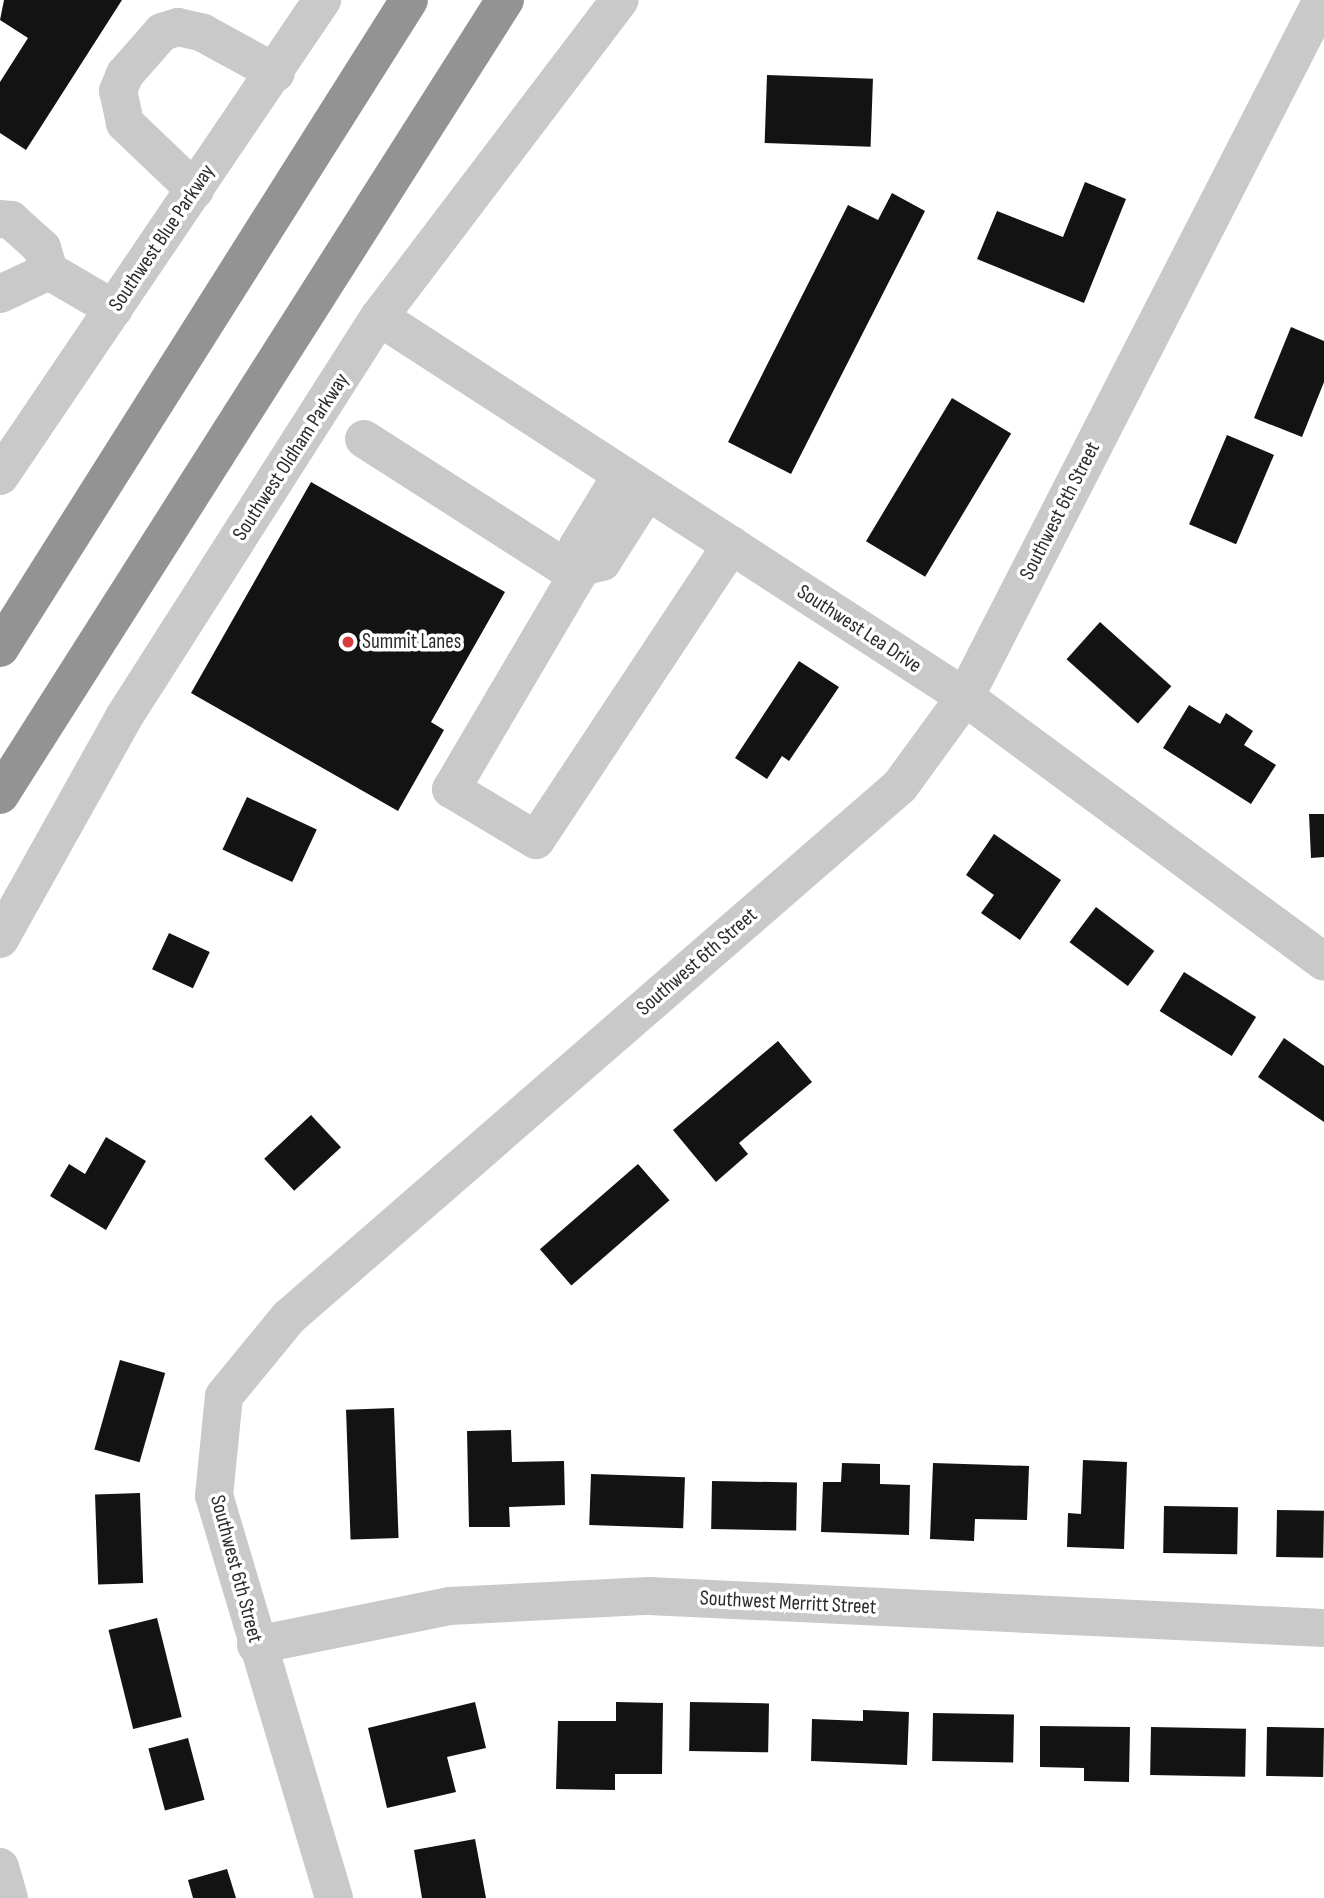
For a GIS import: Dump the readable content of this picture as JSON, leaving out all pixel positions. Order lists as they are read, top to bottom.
{
  "streets": {
    "street": [
      "Southwest Blue Parkway",
      "Southwest Oldham Parkway",
      "Southwest 6th Street",
      "Southwest Lea Drive",
      "Southwest Merritt Street"
    ]
  },
  "crossings": [
    ["Southwest Oldham Parkway", "Southwest Lea Drive"],
    ["Southwest 6th Street", "Southwest Lea Drive"],
    ["Southwest 6th Street", "Southwest Merritt Street"]
  ],
  "places": ["Summit Lanes"]
}
